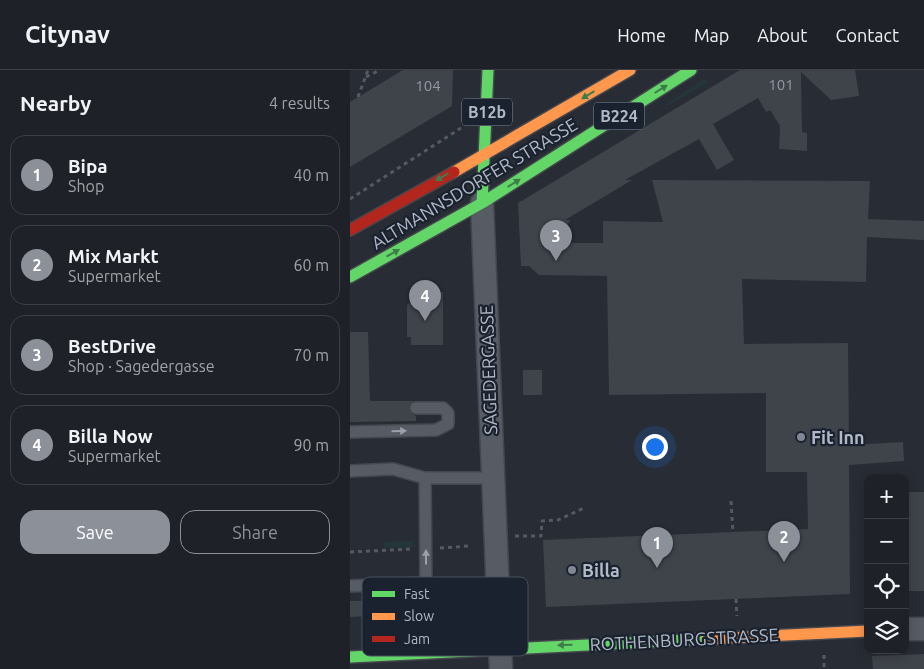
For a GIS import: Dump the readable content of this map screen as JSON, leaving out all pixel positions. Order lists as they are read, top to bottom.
{
  "streets": {
    "main road": [
      "B12b",
      "B224",
      "ALTMANNSDORFER STRASSE",
      "SAGEDERGASSE",
      "ROTHENBURGSTRASSE"
    ]
  },
  "crossings": [
    ["ALTMANNSDORFER STRASSE", "SAGEDERGASSE"]
  ],
  "one_way": ["ROTHENBURGSTRASSE"],
  "places": ["Fit Inn", "Billa"],
  "house_numbers": ["101", "104"],
  "legend": ["Fast", "Slow", "Jam"],
  "page": {
    "header": "Citynav",
    "nav": [
      "Home",
      "Map",
      "About",
      "Contact"
    ],
    "heading": ["Nearby", "4 results"],
    "list": [
      {
        "mark": "1",
        "name": "Bipa",
        "note": "Shop",
        "value": "40 m"
      },
      {
        "mark": "2",
        "name": "Mix Markt",
        "note": "Supermarket",
        "value": "60 m"
      },
      {
        "mark": "3",
        "name": "BestDrive",
        "note": "Shop · Sagedergasse",
        "value": "70 m"
      },
      {
        "mark": "4",
        "name": "Billa Now",
        "note": "Supermarket",
        "value": "90 m"
      }
    ],
    "pins": [
      "3",
      "4",
      "2",
      "1"
    ],
    "map_buttons": ["+", "−"],
    "buttons": ["Save", "Share"]
  }
}
